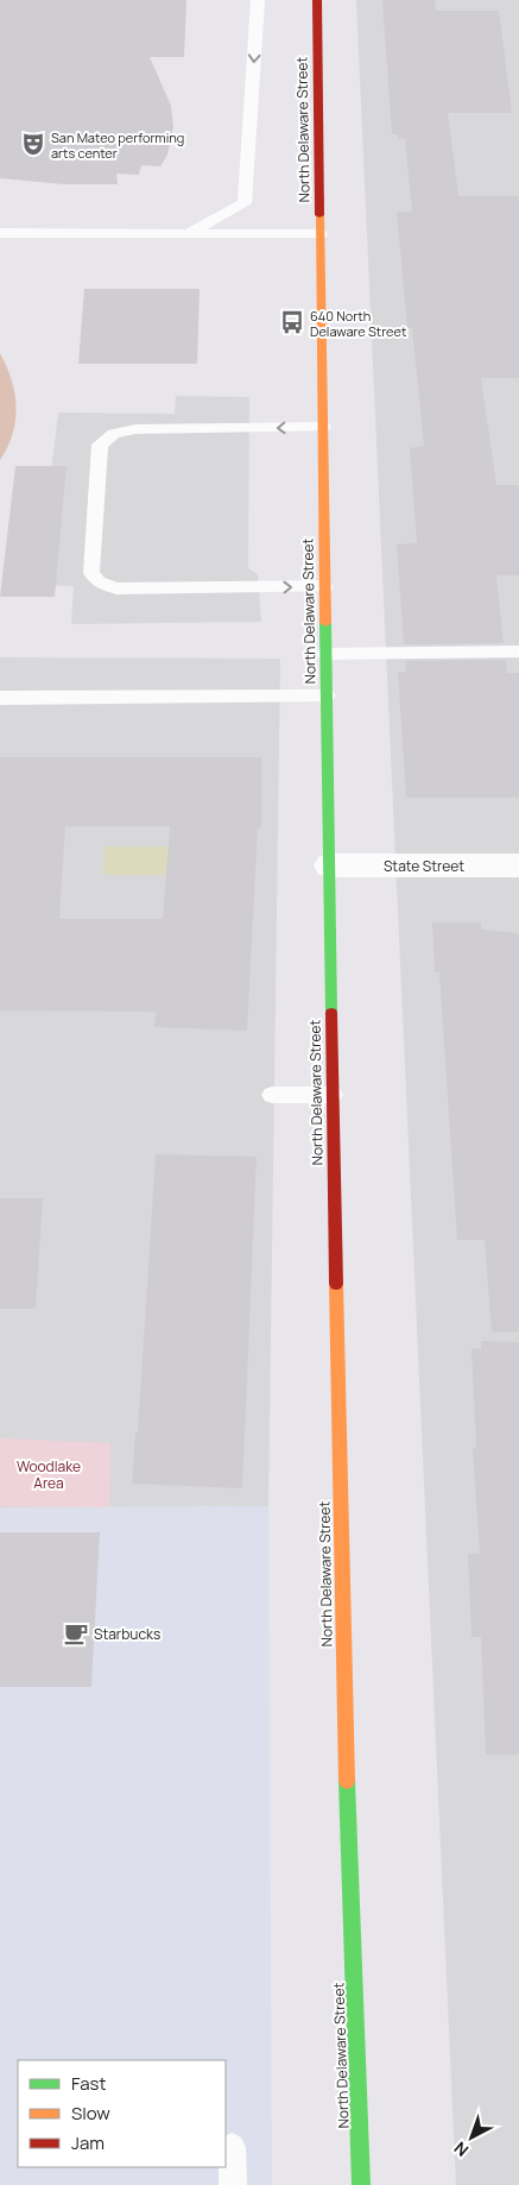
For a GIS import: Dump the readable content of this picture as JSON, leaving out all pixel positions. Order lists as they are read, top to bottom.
{
  "streets": {
    "main road": ["North Delaware Street"],
    "street": ["State Street"]
  },
  "crossings": [
    ["North Delaware Street", "State Street"]
  ],
  "parks": ["Woodlake Area"],
  "places": {
    "theatre": ["San Mateo performing arts center"],
    "bus stop": ["640 North Delaware Street"],
    "cafe": ["Starbucks"]
  },
  "legend": ["Fast", "Slow", "Jam"],
  "north": "bottom left"
}
